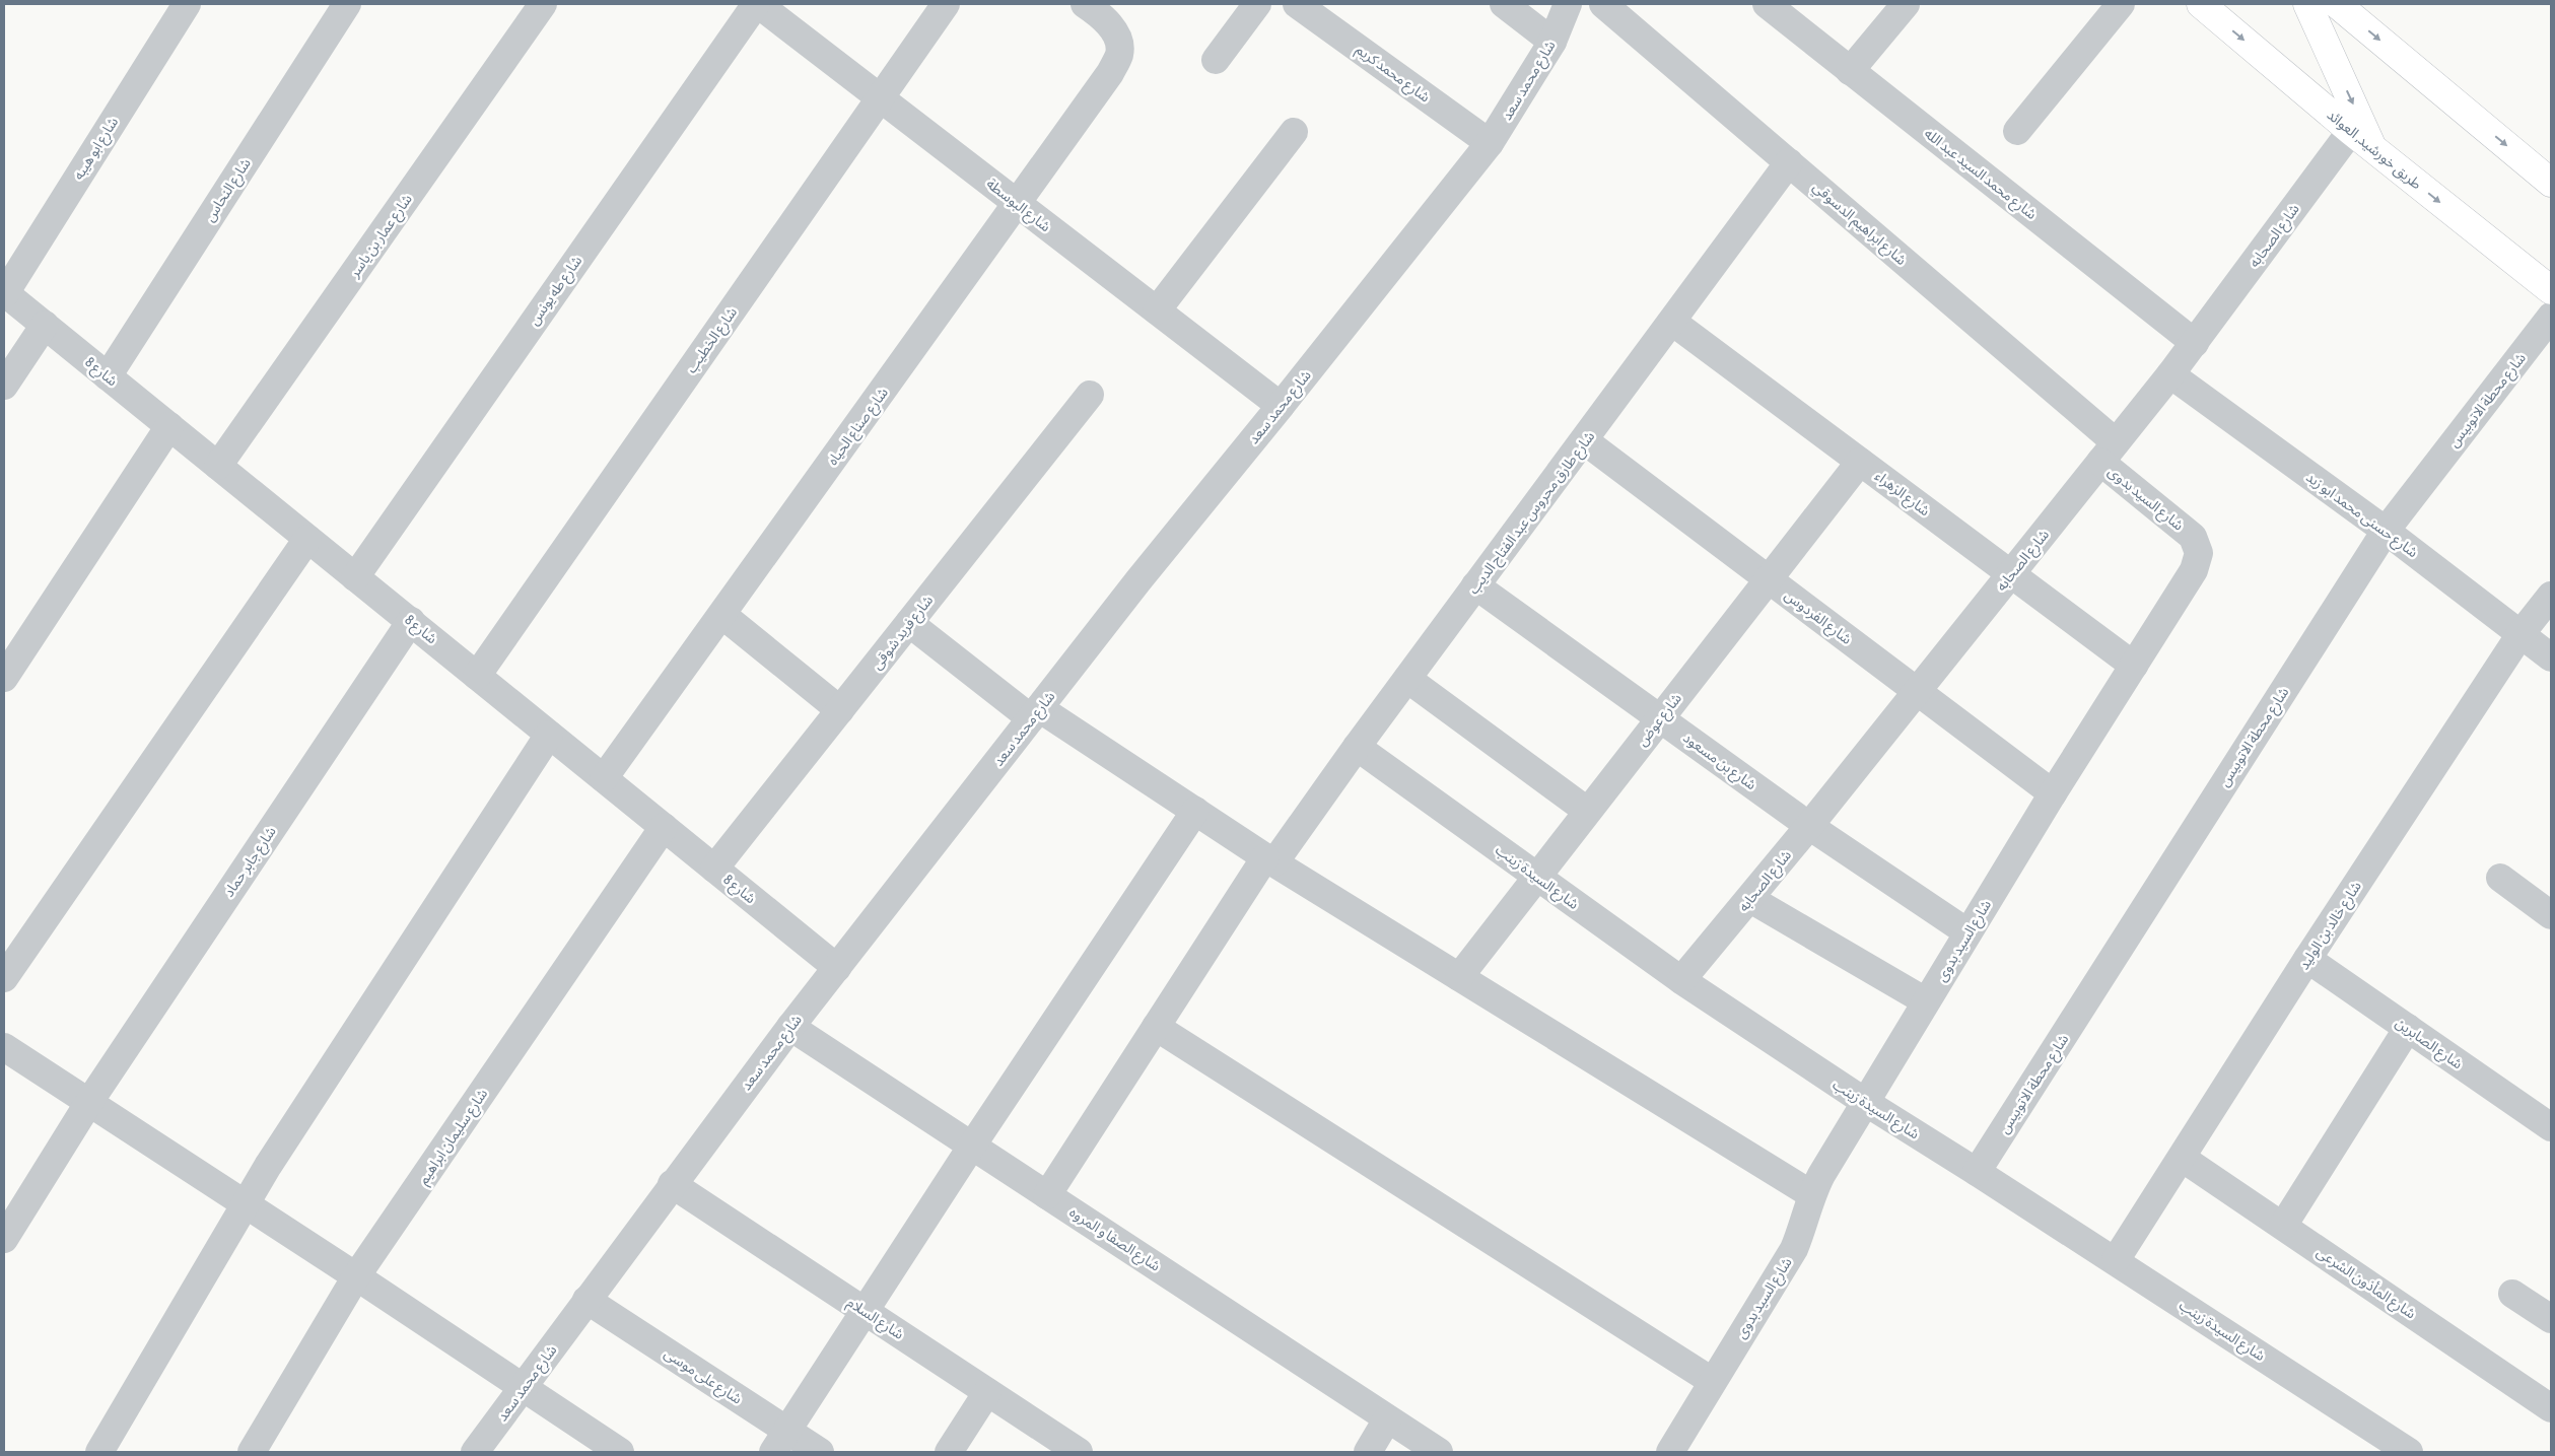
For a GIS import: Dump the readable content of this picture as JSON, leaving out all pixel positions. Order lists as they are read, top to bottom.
{
  "streets": {
    "main road": ["طريق خورشيد, العوائد"],
    "street": [
      "شارع محمد كريم",
      "شارع محمد سعد",
      "شارع ابو هيبه",
      "شارع محمد السيد عبد الله",
      "شارع النحاس",
      "شارع البوسطة",
      "شارع ابراهيم الدسوقي",
      "شارع عمار بن ياسر",
      "شارع الصحابه",
      "شارع طه يونس",
      "شارع الخطيب",
      "شارع 8",
      "شارع محطة الاتوبيس",
      "شارع صناع الحياه",
      "شارع الزهراء",
      "شارع السيد بدوى",
      "شارع طارق محروس عبد الفتاح الديب",
      "شارع حسنى محمد ابو زيد",
      "شارع الفردوس",
      "شارع فريد شوقى",
      "شارع عوض",
      "شارع بن مسعود",
      "شارع جابر حماد",
      "شارع السيدة زينب",
      "شارع خالد بن الوليد",
      "شارع الصابرين",
      "شارع سليمان ابراهيم",
      "شارع الصفا و المروه",
      "شارع المأذون الشرعى",
      "شارع السلام",
      "شارع على موسى"
    ]
  },
  "crossings": [
    ["شارع محمد كريم", "شارع محمد سعد"],
    ["شارع محمد سعد", "شارع البوسطة"],
    ["شارع محمد سعد", "شارع 8"],
    ["شارع محمد سعد", "شارع الصفا و المروه"],
    ["شارع محمد سعد", "شارع السلام"],
    ["شارع محمد سعد", "شارع على موسى"],
    ["شارع ابو هيبه", "شارع 8"],
    ["طريق خورشيد, العوائد", "شارع الصحابه"],
    ["شارع محمد السيد عبد الله", "شارع الصحابه"],
    ["شارع النحاس", "شارع 8"],
    ["شارع البوسطة", "شارع طه يونس"],
    ["شارع البوسطة", "شارع الخطيب"],
    ["شارع البوسطة", "شارع صناع الحياه"],
    ["شارع ابراهيم الدسوقي", "شارع الصحابه"],
    ["شارع ابراهيم الدسوقي", "شارع السيد بدوى"],
    ["شارع ابراهيم الدسوقي", "شارع طارق محروس عبد الفتاح الديب"],
    ["شارع عمار بن ياسر", "شارع 8"],
    ["شارع الصحابه", "شارع الزهراء"],
    ["شارع الصحابه", "شارع السيد بدوى"],
    ["شارع الصحابه", "شارع حسنى محمد ابو زيد"],
    ["شارع الصحابه", "شارع الفردوس"],
    ["شارع الصحابه", "شارع بن مسعود"],
    ["شارع الصحابه", "شارع السيدة زينب"],
    ["شارع طه يونس", "شارع 8"],
    ["شارع الخطيب", "شارع 8"],
    ["شارع 8", "شارع صناع الحياه"],
    ["شارع 8", "شارع فريد شوقى"],
    ["شارع 8", "شارع جابر حماد"],
    ["شارع 8", "شارع سليمان ابراهيم"],
    ["شارع محطة الاتوبيس", "شارع حسنى محمد ابو زيد"],
    ["شارع محطة الاتوبيس", "شارع السيدة زينب"],
    ["شارع الزهراء", "شارع السيد بدوى"],
    ["شارع الزهراء", "شارع طارق محروس عبد الفتاح الديب"],
    ["شارع الزهراء", "شارع عوض"],
    ["شارع السيد بدوى", "شارع الفردوس"],
    ["شارع السيد بدوى", "شارع بن مسعود"],
    ["شارع السيد بدوى", "شارع السيدة زينب"],
    ["شارع طارق محروس عبد الفتاح الديب", "شارع الفردوس"],
    ["شارع طارق محروس عبد الفتاح الديب", "شارع بن مسعود"],
    ["شارع طارق محروس عبد الفتاح الديب", "شارع السيدة زينب"],
    ["شارع طارق محروس عبد الفتاح الديب", "شارع الصفا و المروه"],
    ["شارع حسنى محمد ابو زيد", "شارع خالد بن الوليد"],
    ["شارع الفردوس", "شارع عوض"],
    ["شارع عوض", "شارع بن مسعود"],
    ["شارع عوض", "شارع السيدة زينب"],
    ["شارع السيدة زينب", "شارع خالد بن الوليد"],
    ["شارع خالد بن الوليد", "شارع الصابرين"],
    ["شارع خالد بن الوليد", "شارع المأذون الشرعى"]
  ]
}
